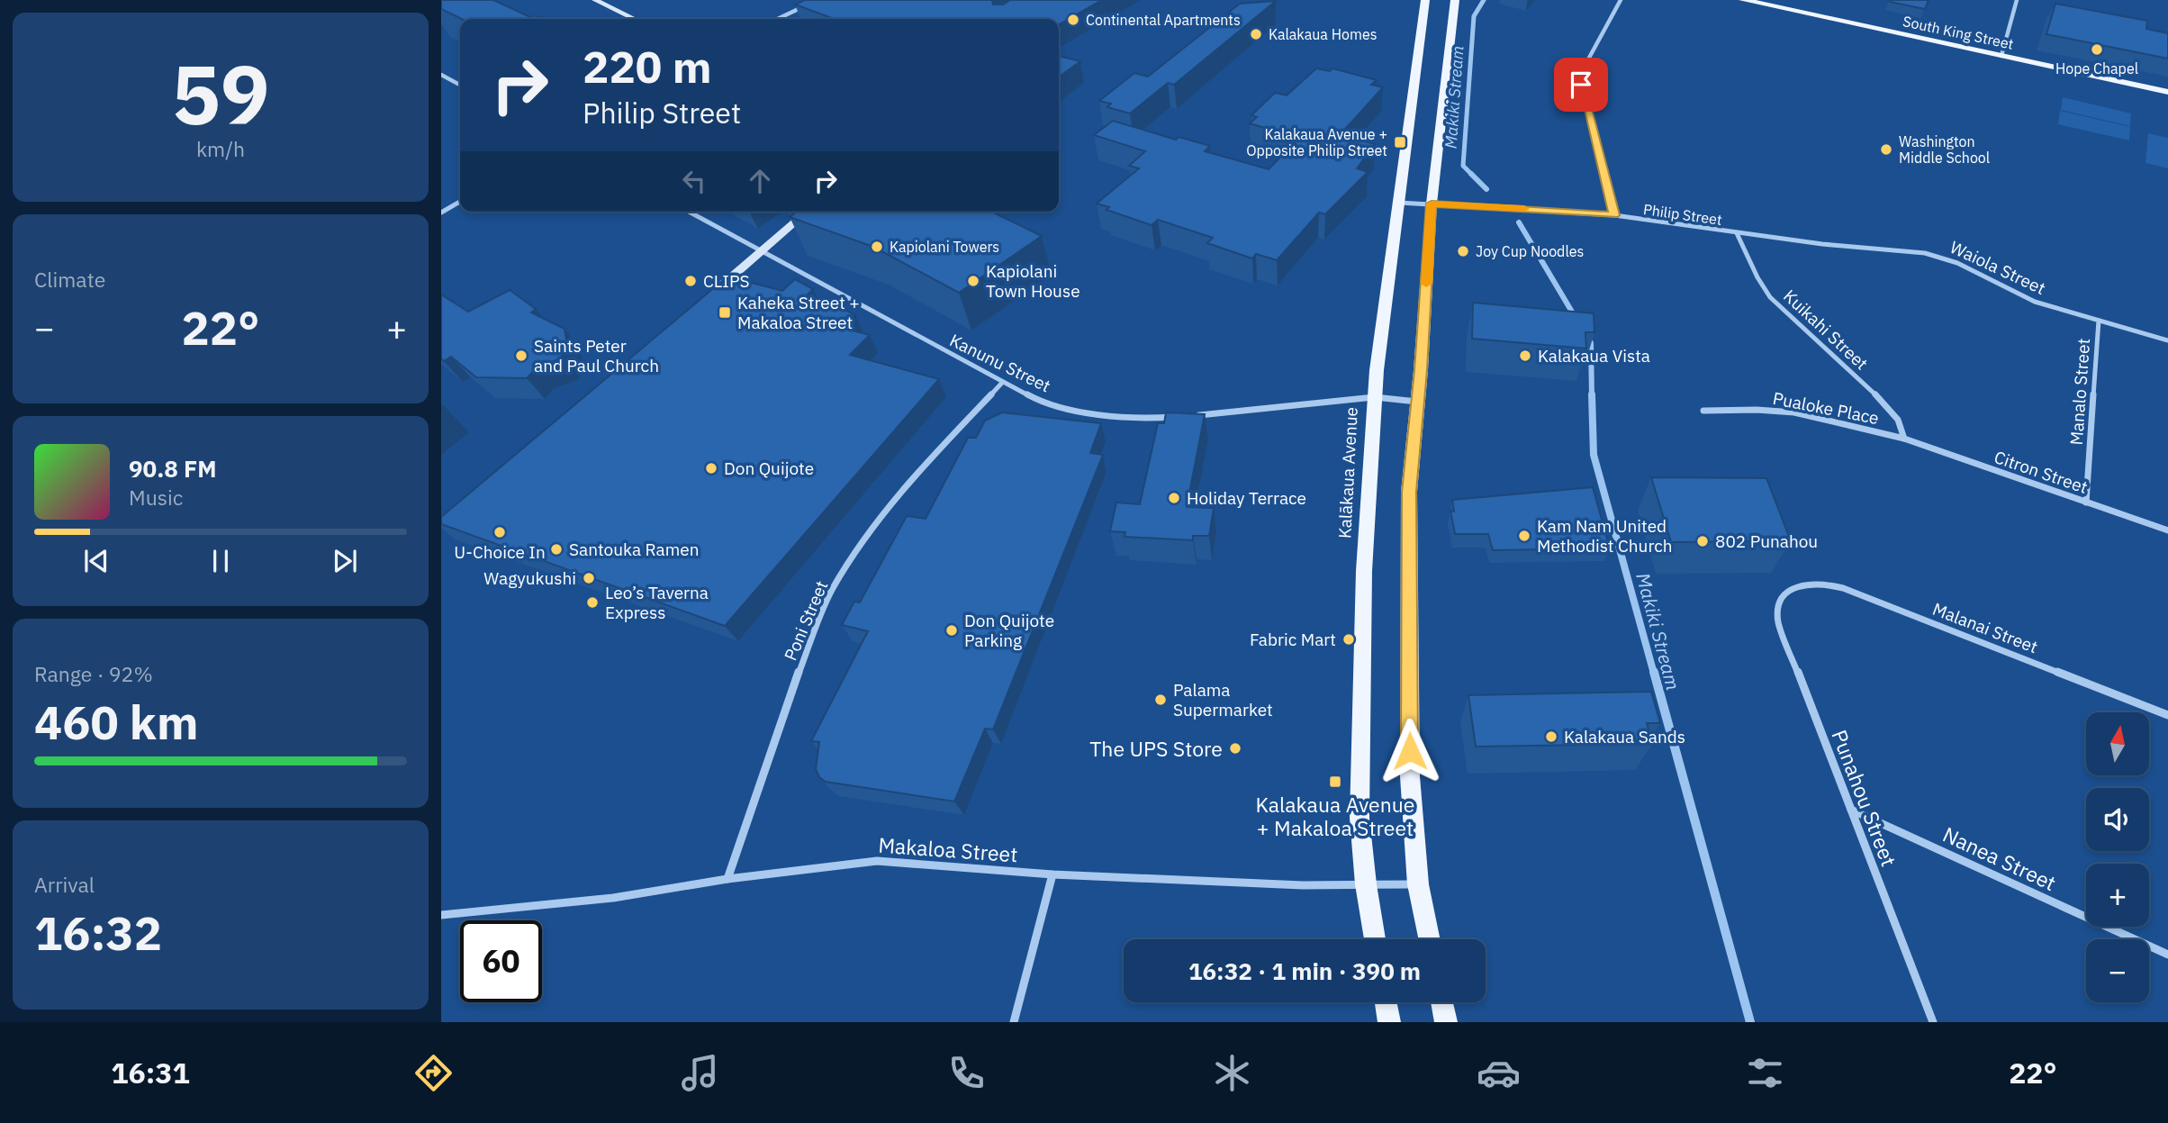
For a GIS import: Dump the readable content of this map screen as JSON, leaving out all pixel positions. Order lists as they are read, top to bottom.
{
  "streets": {
    "main road": ["South King Street", "Kalākaua Avenue"],
    "street": [
      "Philip Street",
      "Waiola Street",
      "Kuikahi Street",
      "Kanunu Street",
      "Manalo Street",
      "Pualoke Place",
      "Citron Street",
      "Poni Street",
      "Malanai Street",
      "Punahou Street",
      "Makaloa Street",
      "Nanea Street"
    ]
  },
  "crossings": [
    ["Philip Street", "Waiola Street"],
    ["Philip Street", "Kuikahi Street"],
    ["Philip Street", "Kalākaua Avenue"],
    ["Waiola Street", "Kuikahi Street"],
    ["Waiola Street", "Manalo Street"],
    ["Kuikahi Street", "Pualoke Place"],
    ["Kuikahi Street", "Citron Street"],
    ["Kanunu Street", "Poni Street"],
    ["Manalo Street", "Citron Street"],
    ["Pualoke Place", "Citron Street"],
    ["Kalākaua Avenue", "Makaloa Street"],
    ["Poni Street", "Makaloa Street"],
    ["Malanai Street", "Punahou Street"],
    ["Punahou Street", "Nanea Street"]
  ],
  "water": ["Makiki Stream"],
  "places": {
    "other": [
      "Continental Apartments",
      "Kalakaua Homes",
      "Hope Chapel",
      "Washington Middle School",
      "Kapiolani Towers",
      "Joy Cup Noodles",
      "CLIPS",
      "Kapiolani Town House",
      "Saints Peter and Paul Church",
      "Kalakaua Vista",
      "Don Quijote",
      "Holiday Terrace",
      "U-Choice In",
      "Kam Nam United Methodist Church",
      "802 Punahou",
      "Santouka Ramen",
      "Wagyukushi",
      "Leo’s Taverna Express",
      "Don Quijote Parking",
      "Fabric Mart",
      "Palama Supermarket",
      "Kalakaua Sands",
      "The UPS Store"
    ],
    "transit": ["Kalakaua Avenue + Opposite Philip Street", "Kaheka Street + Makaloa Street", "Kalakaua Avenue + Makaloa Street"]
  },
  "north": "top",
  "page": {
    "tile": [
      ["59", "km/h"],
      "Climate",
      ["Range · 92%", "460 km"],
      ["Arrival", "16:32"]
    ],
    "turn": ["220 m", "Philip Street"],
    "heat": ["−", "22°", "+"],
    "song": ["90.8 FM", "Music"],
    "map_buttons": ["+", "−"],
    "limit": "60",
    "trip": "16:32 · 1 min · 390 m",
    "tabs": ["16:31", "22°"]
  }
}
